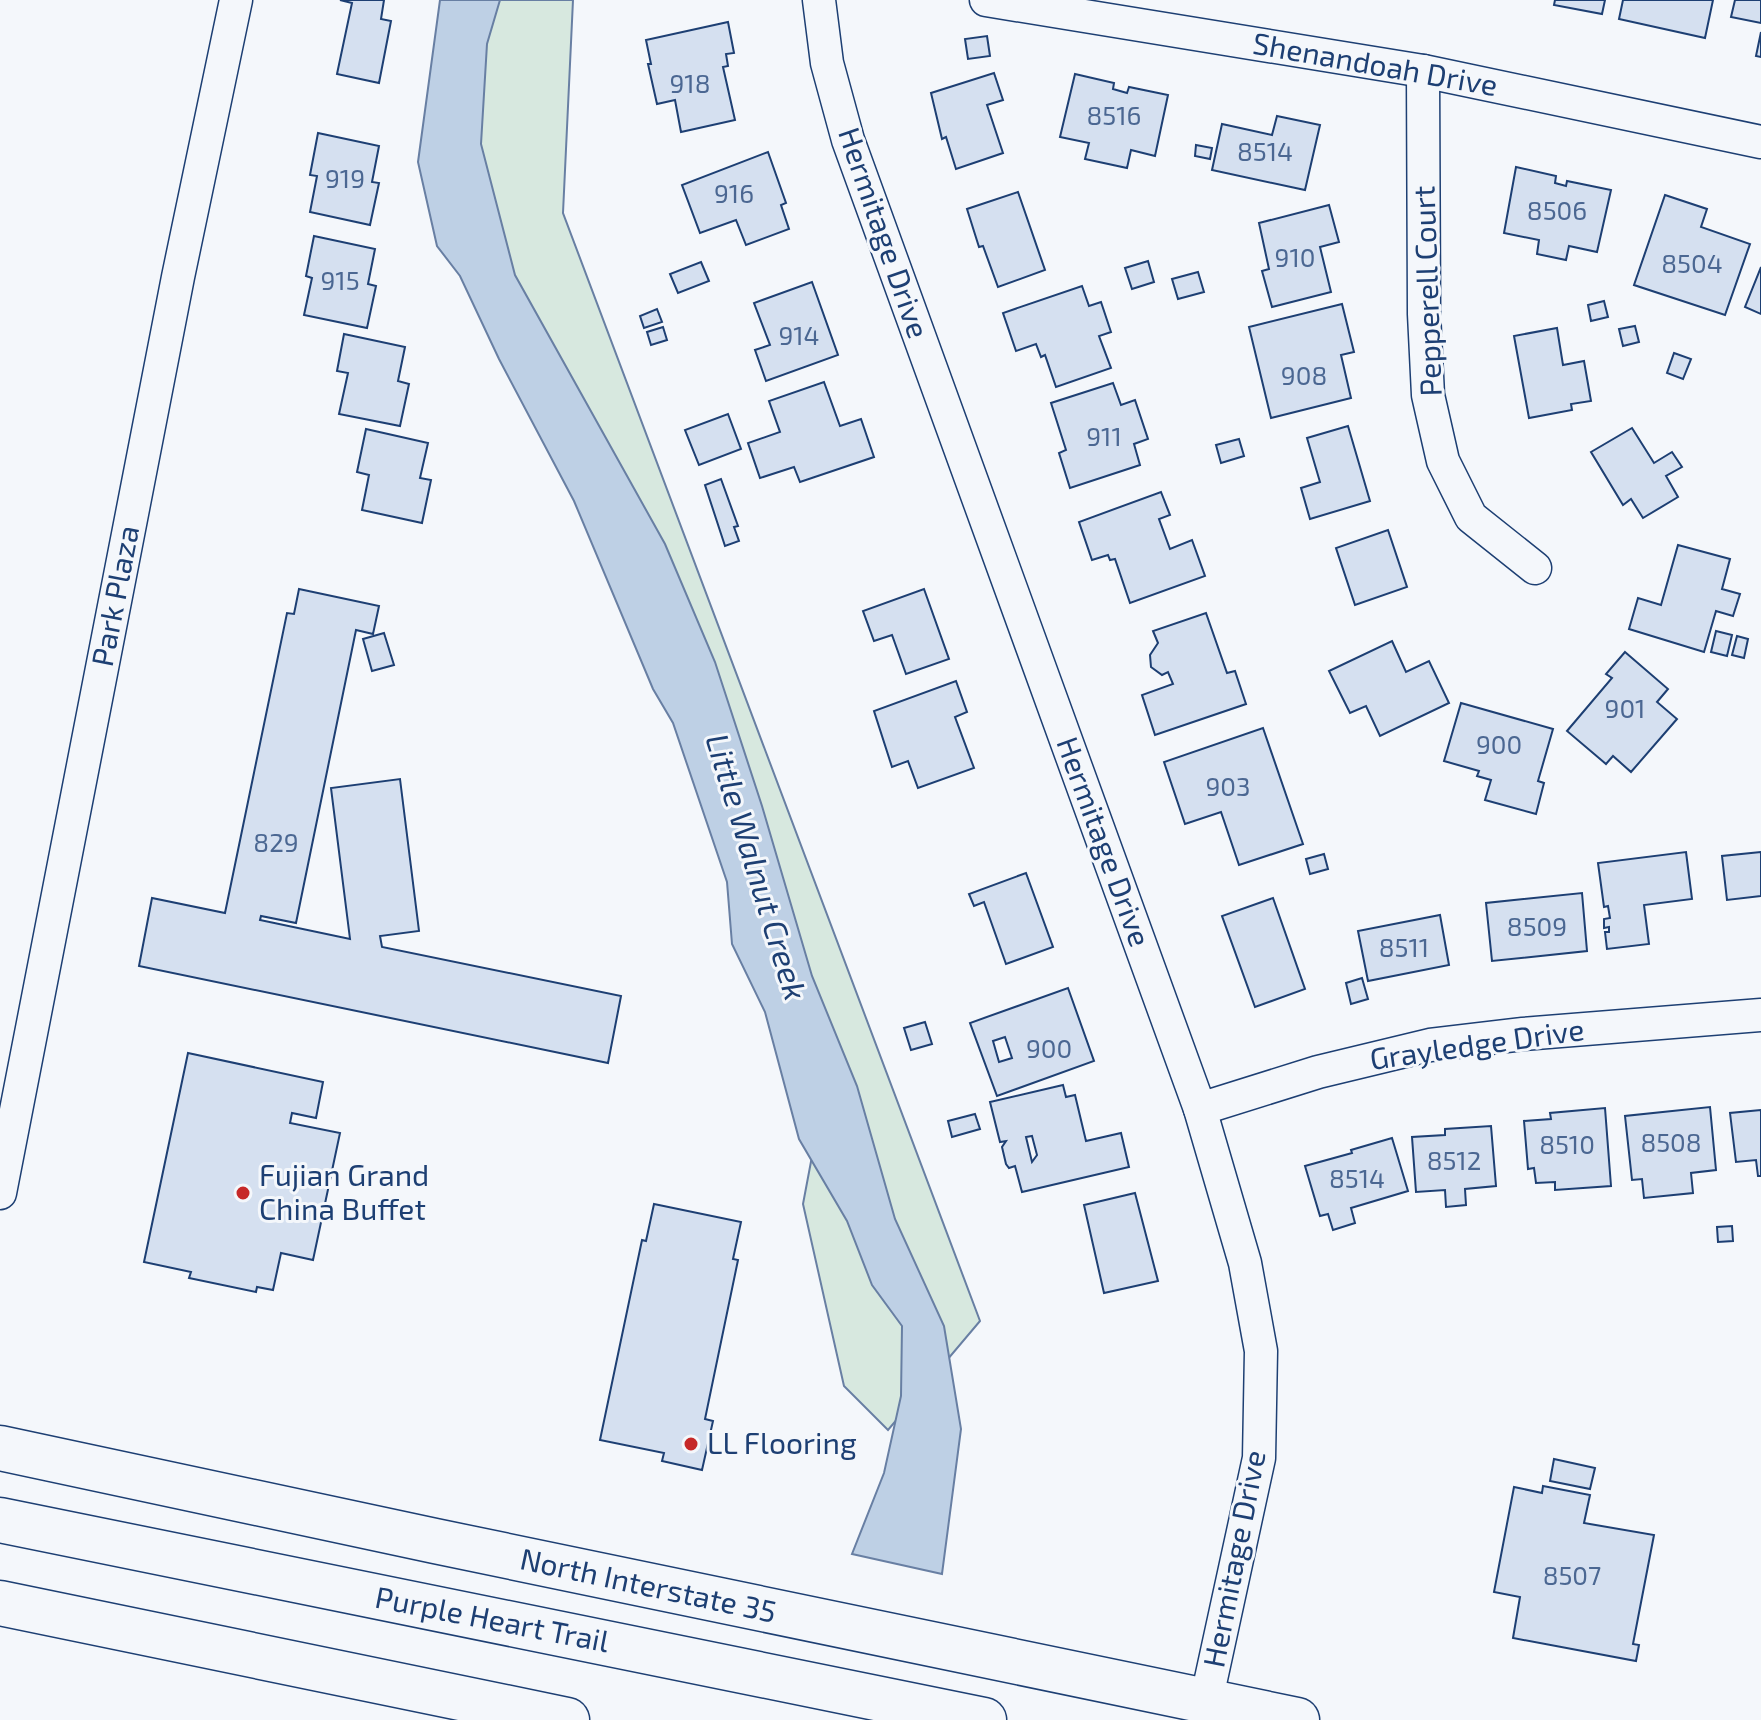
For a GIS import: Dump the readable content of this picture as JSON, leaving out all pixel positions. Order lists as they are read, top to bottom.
{
  "streets": {
    "main road": ["North Interstate 35", "Purple Heart Trail"],
    "street": [
      "Shenandoah Drive",
      "Hermitage Drive",
      "Pepperell Court",
      "Park Plaza",
      "Grayledge Drive"
    ]
  },
  "crossings": [
    ["Shenandoah Drive", "Pepperell Court"],
    ["Hermitage Drive", "Grayledge Drive"],
    ["Hermitage Drive", "North Interstate 35"]
  ],
  "water": ["Little Walnut Creek"],
  "places": ["Fujian Grand China Buffet", "LL Flooring"],
  "house_numbers": [
    "918",
    "8516",
    "8514",
    "919",
    "916",
    "8506",
    "910",
    "8504",
    "915",
    "914",
    "908",
    "911",
    "901",
    "900",
    "903",
    "829",
    "8509",
    "8511",
    "900",
    "8508",
    "8510",
    "8512",
    "8514",
    "8507"
  ]
}
